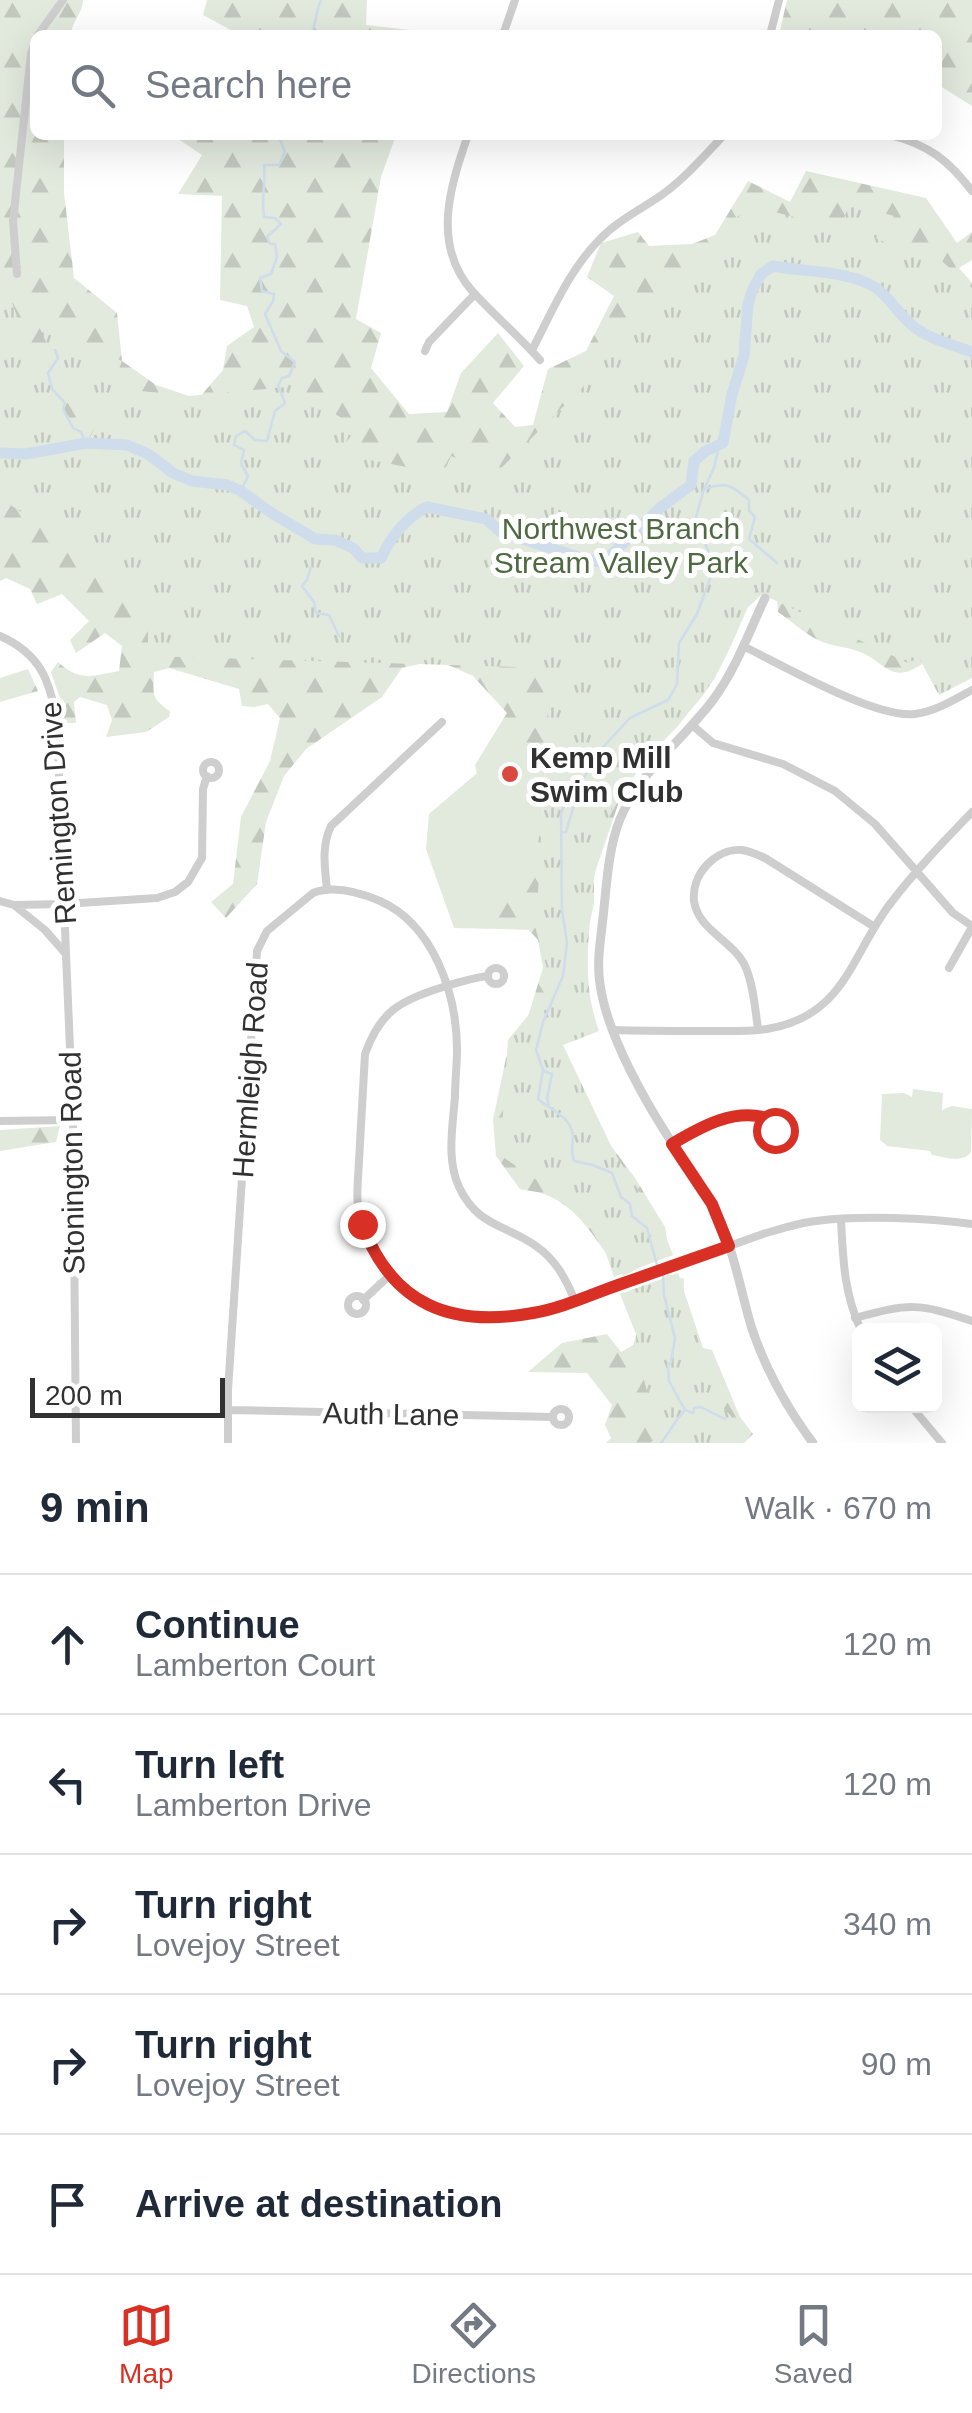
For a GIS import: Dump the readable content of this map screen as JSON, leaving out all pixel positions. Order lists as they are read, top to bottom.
{
  "streets": {
    "street": [
      "Remington Drive",
      "Hermleigh Road",
      "Stonington Road",
      "Auth Lane"
    ]
  },
  "crossings": [
    ["Remington Drive", "Stonington Road"],
    ["Hermleigh Road", "Auth Lane"]
  ],
  "parks": ["Northwest Branch Stream Valley Park"],
  "places": ["Kemp Mill Swim Club"],
  "scale_bar": "200 m",
  "page": {
    "search": "Search here",
    "scale": "200 m",
    "heading": ["9 min", "Walk · 670 m"],
    "list": [
      ["Continue", "Lamberton Court", "120 m"],
      ["Turn left", "Lamberton Drive", "120 m"],
      ["Turn right", "Lovejoy Street", "340 m"],
      ["Turn right", "Lovejoy Street", "90 m"],
      "Arrive at destination"
    ],
    "nav": ["Map", "Directions", "Saved"]
  }
}
